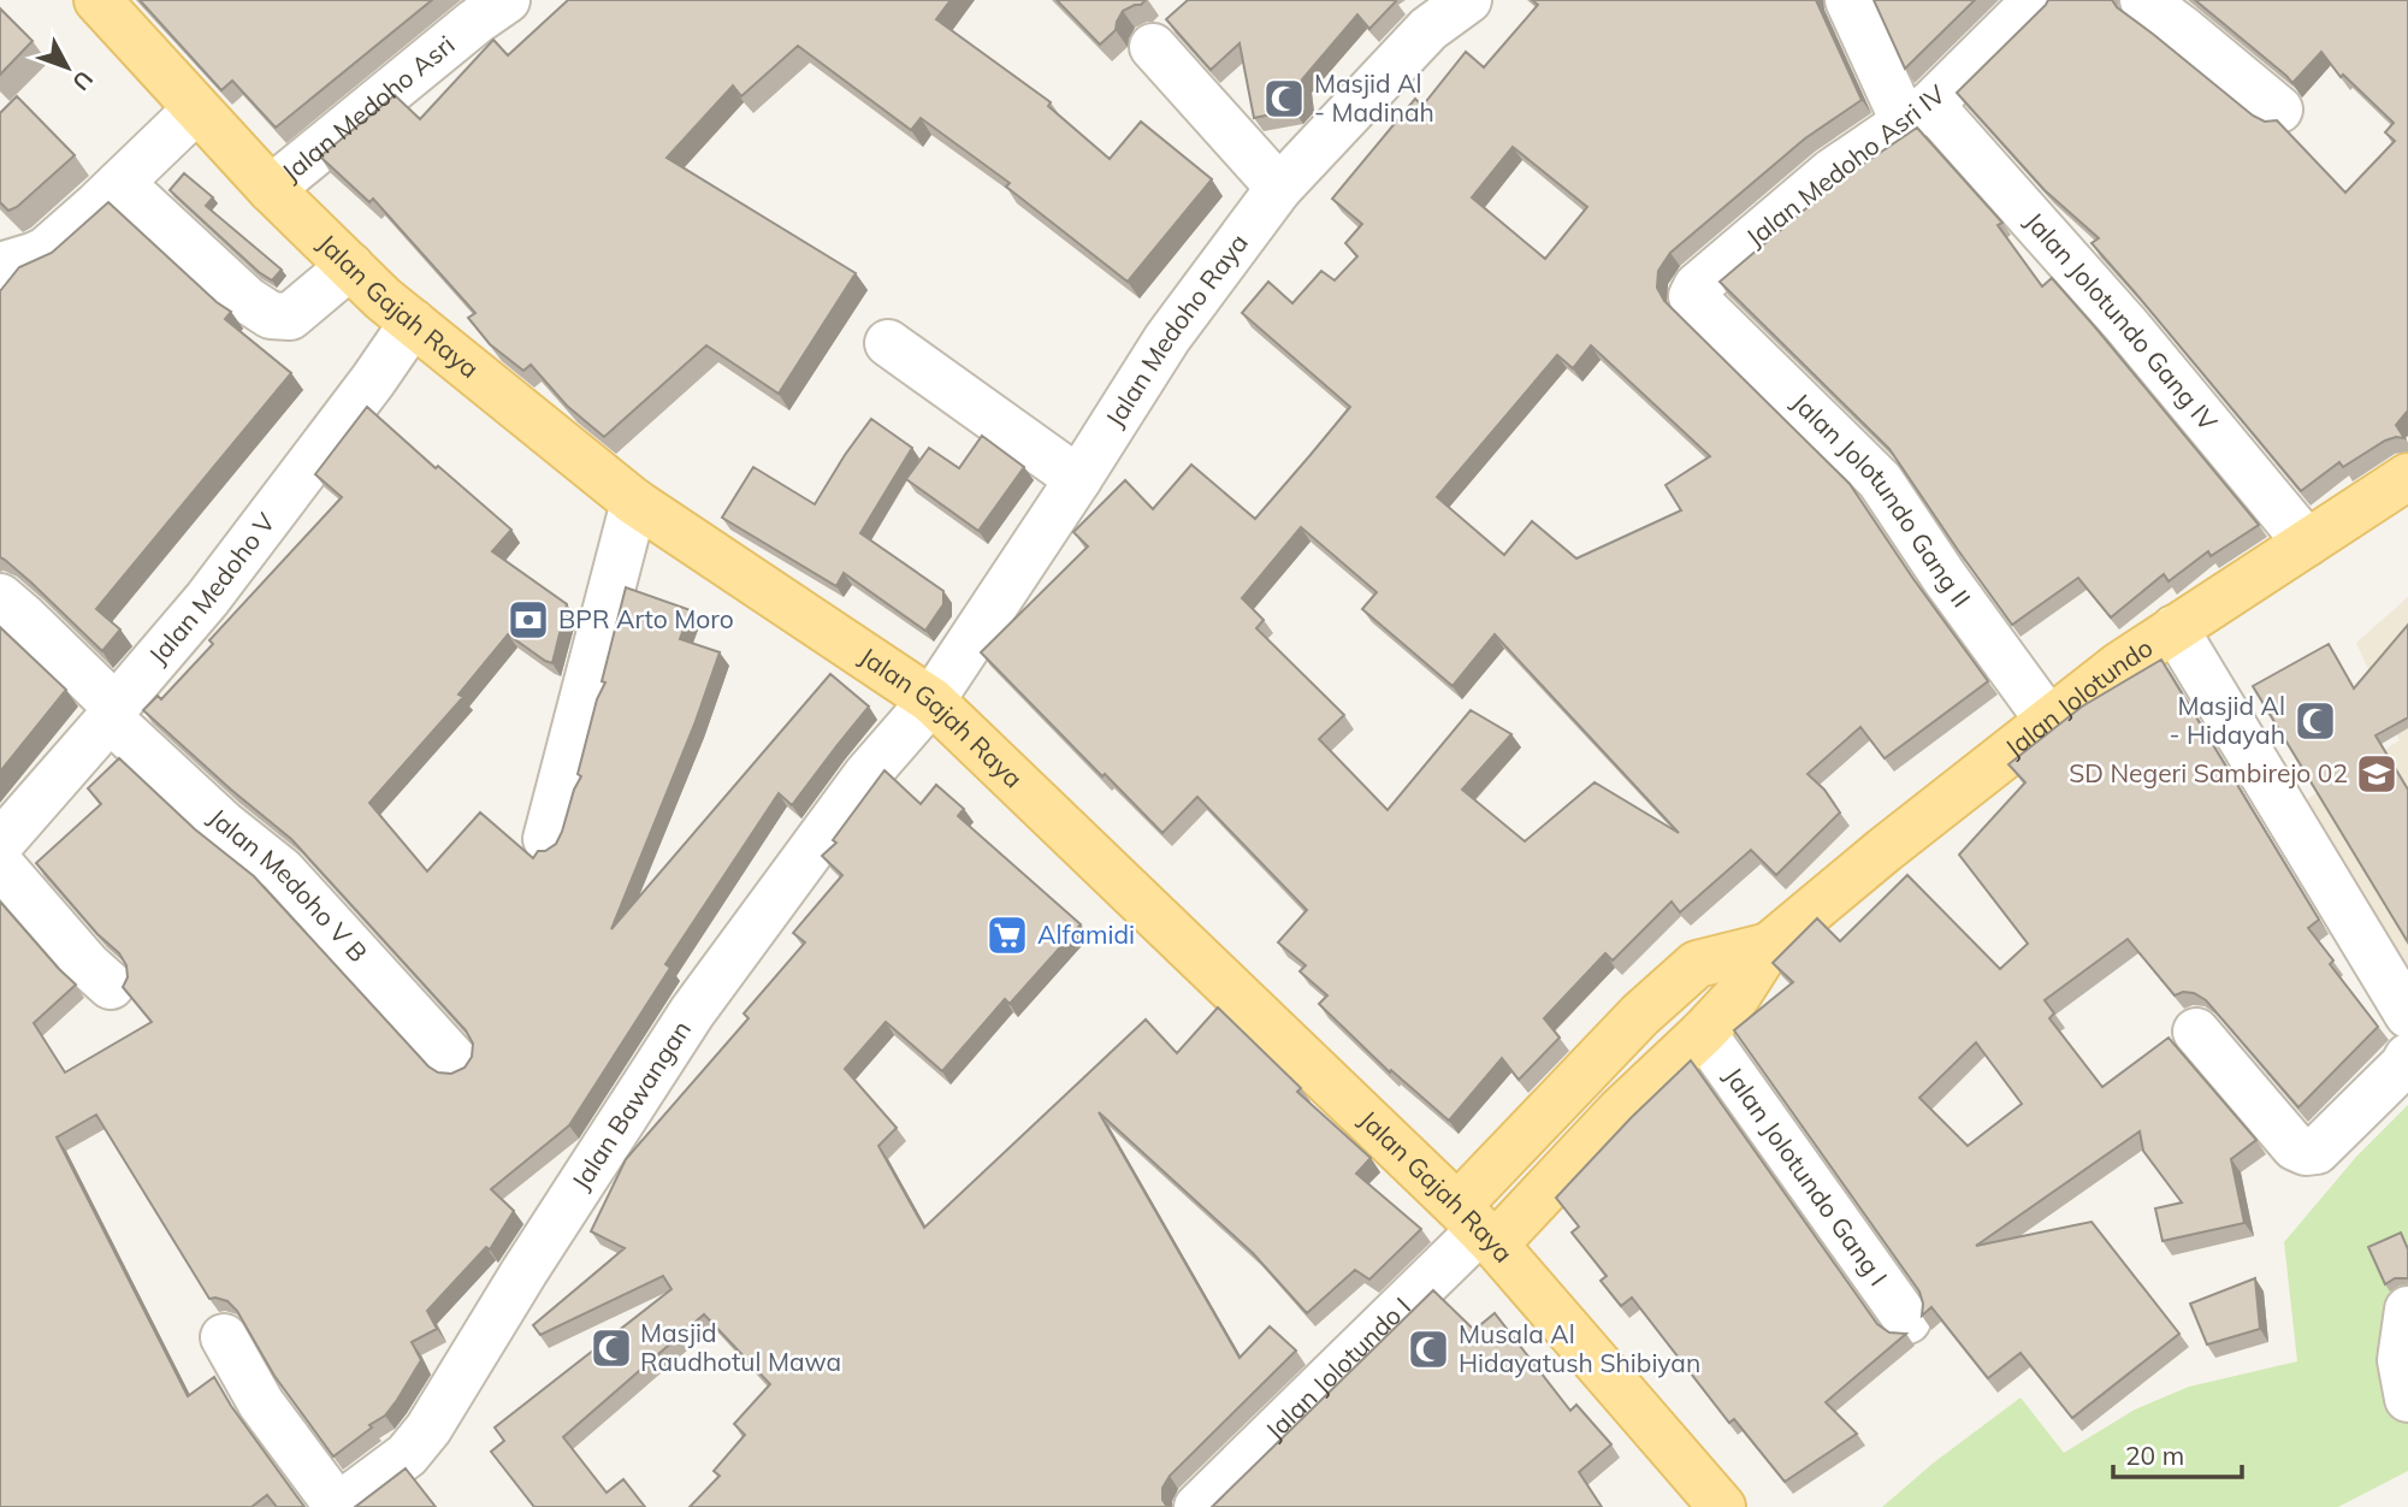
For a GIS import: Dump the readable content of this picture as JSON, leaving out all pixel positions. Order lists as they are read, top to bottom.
{
  "streets": {
    "main road": ["Jalan Gajah Raya", "Jalan Jolotundo"],
    "street": [
      "Jalan Medoho Asri",
      "Jalan Medoho Asri IV",
      "Jalan Jolotundo Gang IV",
      "Jalan Medoho Raya",
      "Jalan Jolotundo Gang II",
      "Jalan Medoho V",
      "Jalan Medoho V B",
      "Jalan Bawangan",
      "Jalan Jolotundo Gang I",
      "Jalan Jolotundo I"
    ]
  },
  "crossings": [
    ["Jalan Medoho Asri", "Jalan Gajah Raya"],
    ["Jalan Medoho Asri IV", "Jalan Jolotundo Gang IV"],
    ["Jalan Medoho Asri IV", "Jalan Jolotundo Gang II"],
    ["Jalan Gajah Raya", "Jalan Medoho Raya"],
    ["Jalan Gajah Raya", "Jalan Medoho V"],
    ["Jalan Gajah Raya", "Jalan Jolotundo"],
    ["Jalan Gajah Raya", "Jalan Bawangan"],
    ["Jalan Gajah Raya", "Jalan Jolotundo I"],
    ["Jalan Jolotundo Gang IV", "Jalan Jolotundo"],
    ["Jalan Medoho Raya", "Jalan Bawangan"],
    ["Jalan Jolotundo Gang II", "Jalan Jolotundo"],
    ["Jalan Medoho V", "Jalan Medoho V B"],
    ["Jalan Jolotundo", "Jalan Jolotundo Gang I"],
    ["Jalan Jolotundo", "Jalan Jolotundo I"]
  ],
  "places": {
    "mosque": [
      "Masjid Al - Madinah",
      "Masjid Al - Hidayah",
      "Masjid Raudhotul Mawa",
      "Musala Al Hidayatush Shibiyan"
    ],
    "bank": ["BPR Arto Moro"],
    "school or university": ["SD Negeri Sambirejo 02"],
    "supermarket": ["Alfamidi"]
  },
  "scale_bar": "20 m",
  "north": "bottom right"
}
